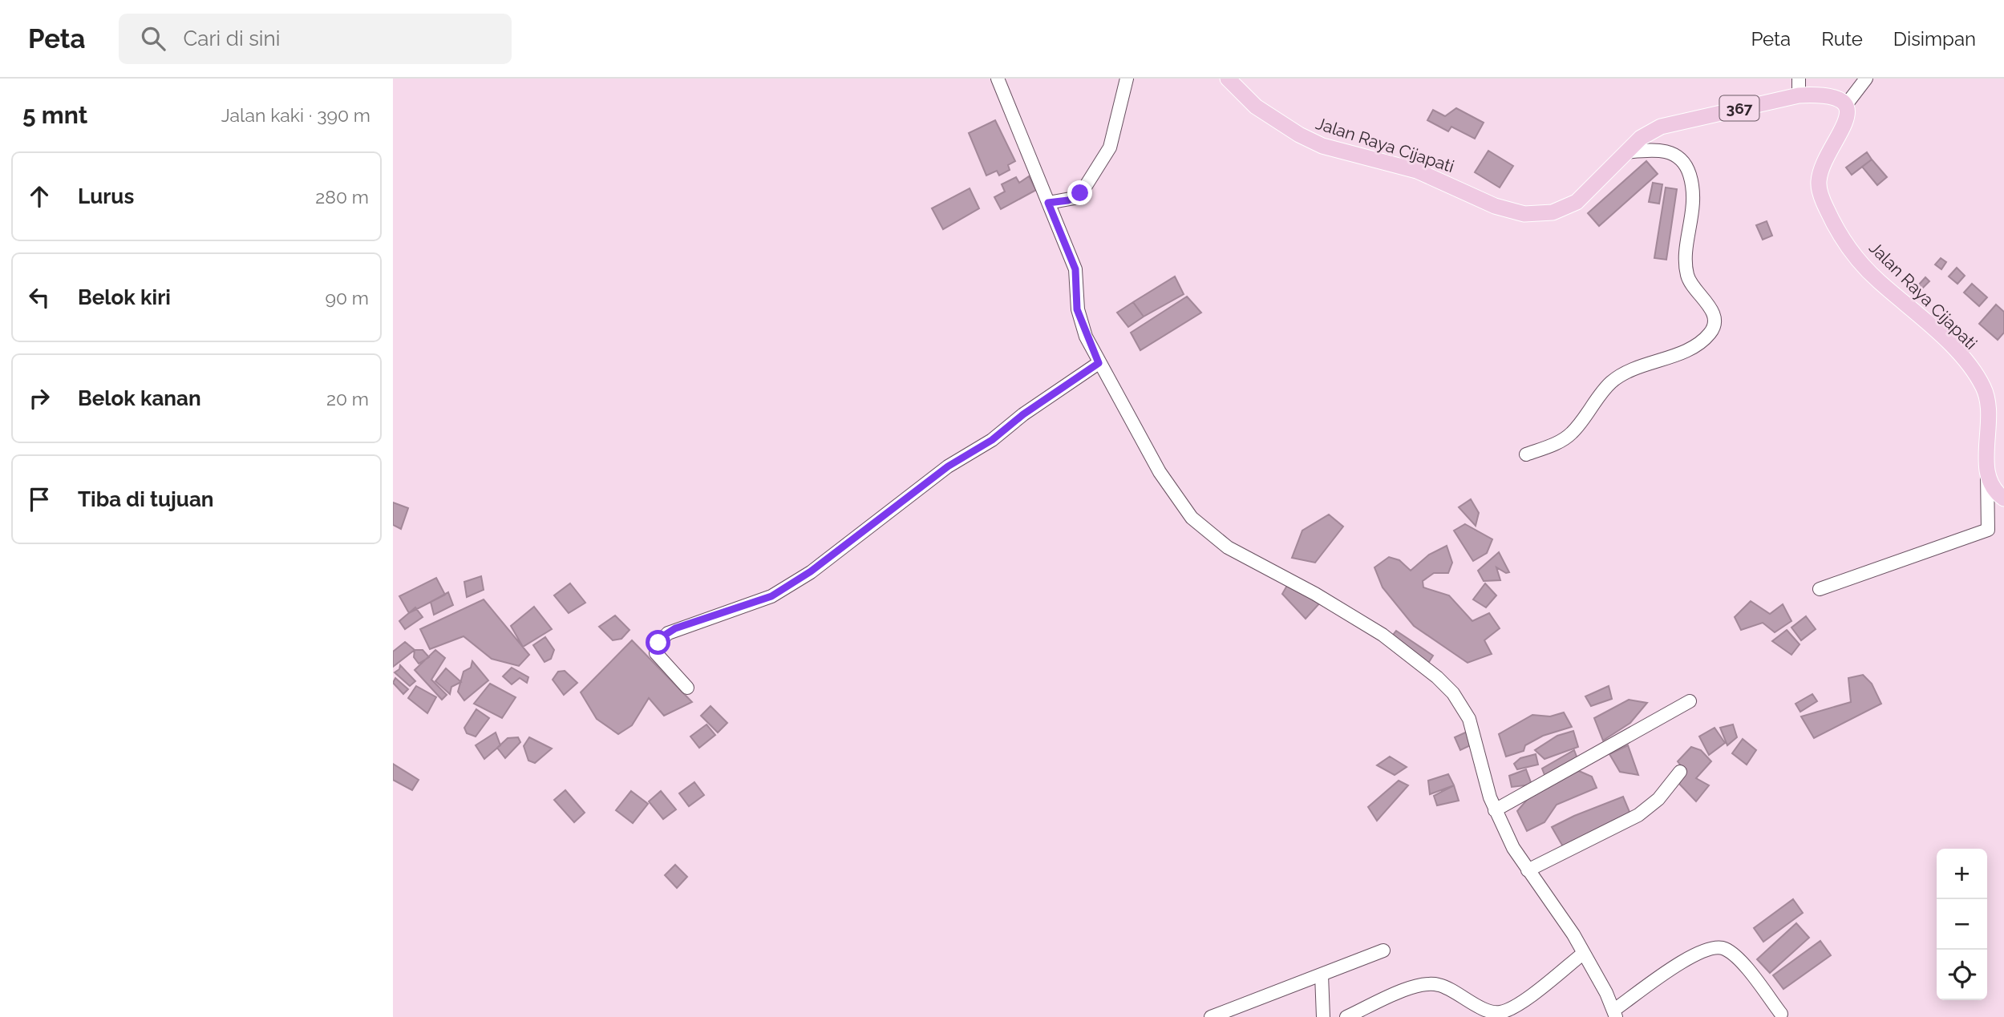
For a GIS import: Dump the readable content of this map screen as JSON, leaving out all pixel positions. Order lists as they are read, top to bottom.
{
  "streets": {
    "main road": ["367", "Jalan Raya Cijapati"]
  },
  "page": {
    "header": "Peta",
    "search": "Cari di sini",
    "nav": ["Peta", "Rute", "Disimpan"],
    "heading": ["5 mnt", "Jalan kaki · 390 m"],
    "list": [
      ["Lurus", "280 m"],
      ["Belok kiri", "90 m"],
      ["Belok kanan", "20 m"],
      "Tiba di tujuan"
    ],
    "map_buttons": ["+", "−"]
  }
}
